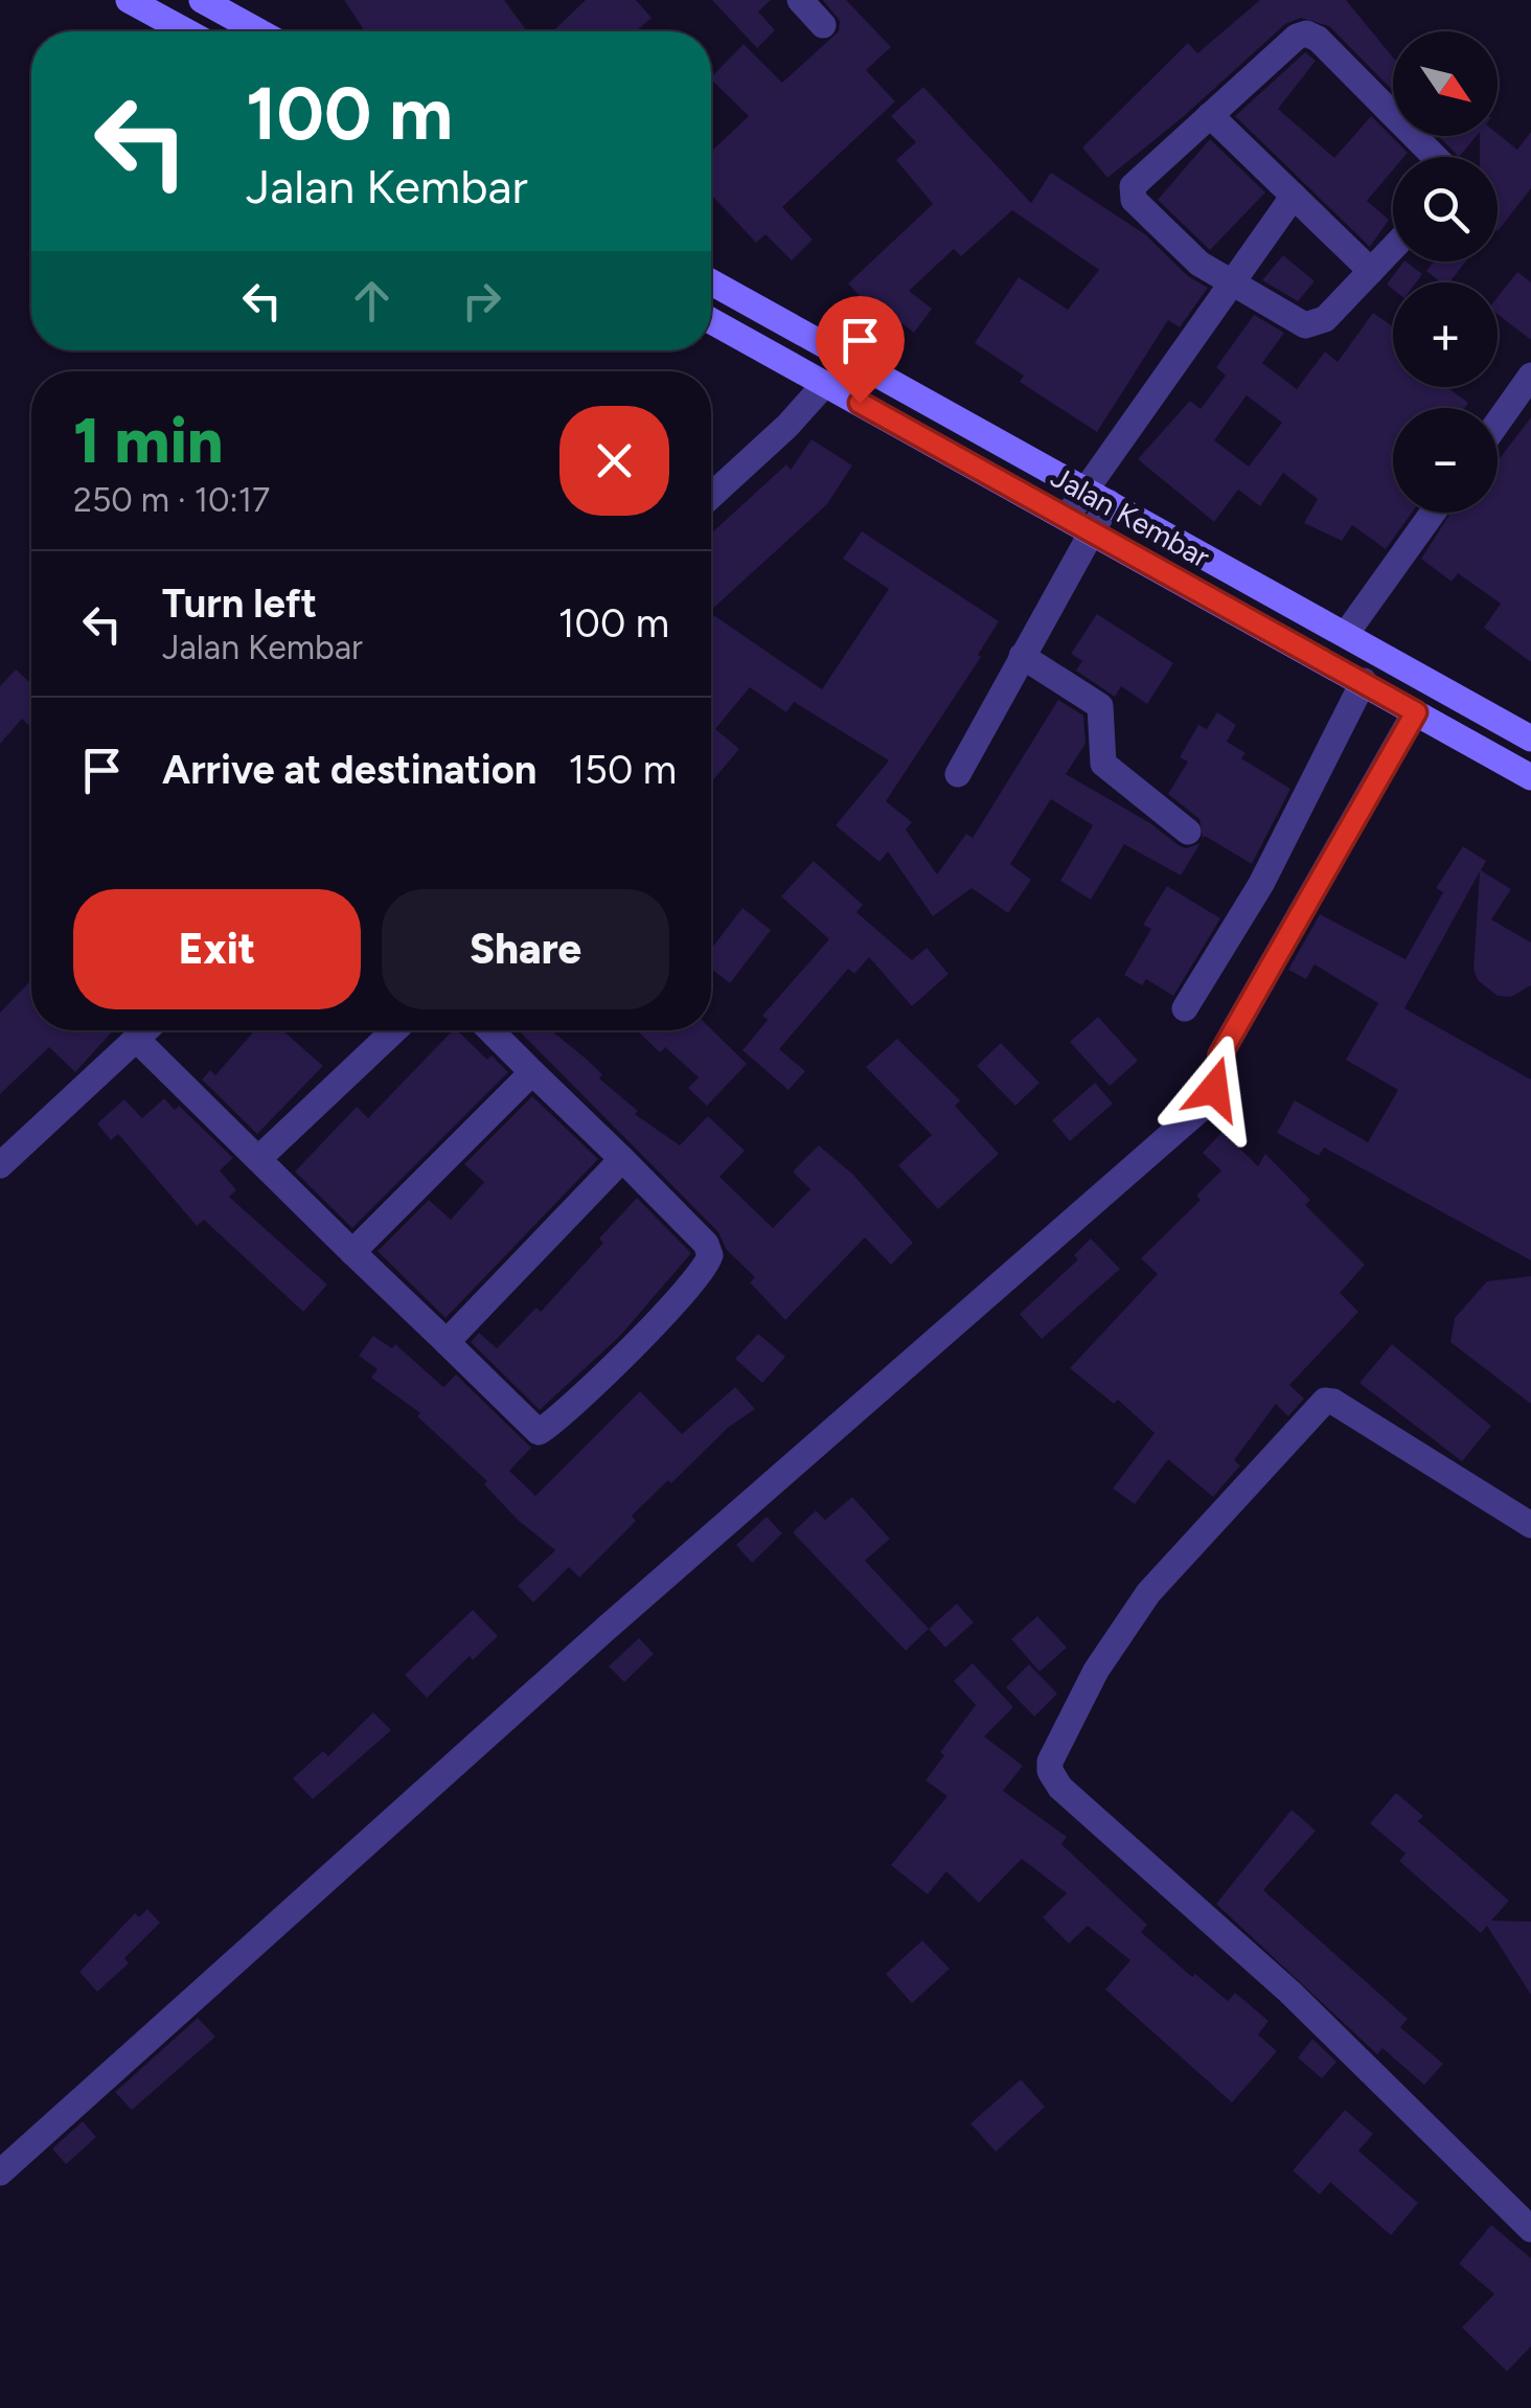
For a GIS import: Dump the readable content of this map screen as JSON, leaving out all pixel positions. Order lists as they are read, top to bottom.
{
  "streets": {
    "main road": ["Jalan Kembar"]
  },
  "north": "bottom right",
  "page": {
    "map_buttons": ["+", "−"],
    "turn": ["100 m", "Jalan Kembar"],
    "heading": ["1 min", "250 m · 10:17"],
    "list": [
      {
        "name": "Turn left",
        "note": "Jalan Kembar",
        "value": "100 m"
      },
      {
        "name": "Arrive at destination",
        "value": "150 m"
      }
    ],
    "buttons": ["Exit", "Share"]
  }
}
